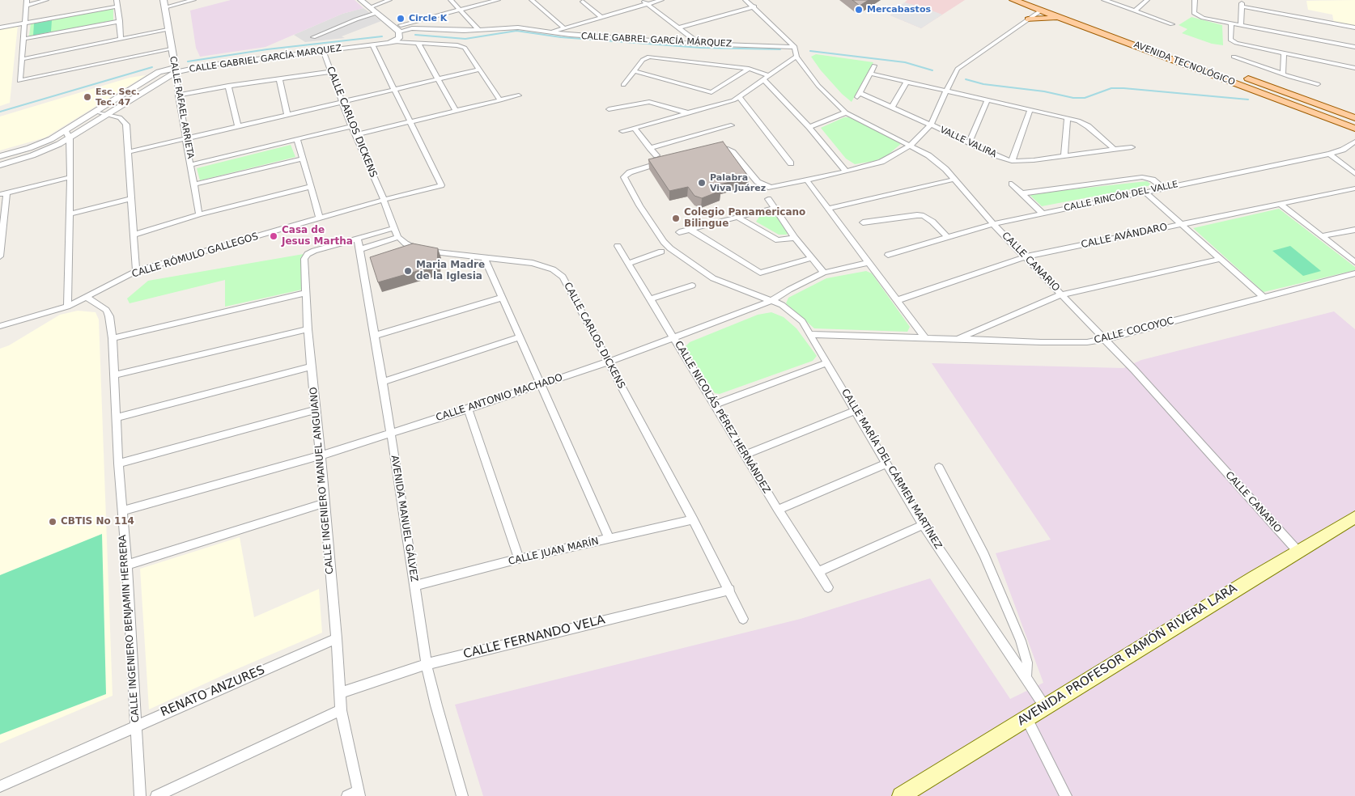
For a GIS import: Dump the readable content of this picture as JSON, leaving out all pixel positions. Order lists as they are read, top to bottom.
{
  "streets": {
    "main road": ["AVENIDA TECNOLÓGICO", "AVENIDA PROFESOR RAMÓN RIVERA LARA"],
    "street": [
      "CALLE GABREL GARCÍA MÁRQUEZ",
      "CALLE GABRIEL GARCÍA MARQUEZ",
      "CALLE RAFAEL ARRIETA",
      "CALLE CARLOS DICKENS",
      "VALLE VALIRA",
      "CALLE RINCÓN DEL VALLE",
      "CALLE AVÁNDARO",
      "CALLE RÓMULO GALLEGOS",
      "CALLE CANARIO",
      "CALLE COCOYOC",
      "CALLE ANTONIO MACHADO",
      "CALLE NICOLÁS PÉREZ HERNÁNDEZ",
      "CALLE MARÍA DEL CÁRMEN MARTÍNEZ",
      "CALLE INGENIERO MANUEL ANGUIANO",
      "AVENIDA MANUEL GÁLVEZ",
      "CALLE JUAN MARÍN",
      "CALLE INGENIERO BENJAMIN HERRERA",
      "CALLE FERNANDO VELA",
      "RENATO ANZURES"
    ]
  },
  "crossings": [
    ["CALLE GABREL GARCÍA MÁRQUEZ", "CALLE CANARIO"],
    ["CALLE GABRIEL GARCÍA MARQUEZ", "CALLE RAFAEL ARRIETA"],
    ["CALLE GABRIEL GARCÍA MARQUEZ", "CALLE CARLOS DICKENS"],
    ["CALLE CARLOS DICKENS", "CALLE RÓMULO GALLEGOS"],
    ["CALLE CARLOS DICKENS", "CALLE ANTONIO MACHADO"],
    ["CALLE CARLOS DICKENS", "CALLE INGENIERO MANUEL ANGUIANO"],
    ["CALLE CARLOS DICKENS", "CALLE JUAN MARÍN"],
    ["CALLE CARLOS DICKENS", "CALLE FERNANDO VELA"],
    ["CALLE RINCÓN DEL VALLE", "CALLE CANARIO"],
    ["CALLE AVÁNDARO", "CALLE CANARIO"],
    ["CALLE RÓMULO GALLEGOS", "CALLE INGENIERO BENJAMIN HERRERA"],
    ["CALLE CANARIO", "CALLE COCOYOC"],
    ["CALLE CANARIO", "AVENIDA PROFESOR RAMÓN RIVERA LARA"],
    ["CALLE COCOYOC", "CALLE MARÍA DEL CÁRMEN MARTÍNEZ"],
    ["CALLE ANTONIO MACHADO", "CALLE NICOLÁS PÉREZ HERNÁNDEZ"],
    ["CALLE ANTONIO MACHADO", "CALLE MARÍA DEL CÁRMEN MARTÍNEZ"],
    ["CALLE ANTONIO MACHADO", "CALLE INGENIERO MANUEL ANGUIANO"],
    ["CALLE ANTONIO MACHADO", "AVENIDA MANUEL GÁLVEZ"],
    ["CALLE ANTONIO MACHADO", "CALLE INGENIERO BENJAMIN HERRERA"],
    ["CALLE MARÍA DEL CÁRMEN MARTÍNEZ", "AVENIDA PROFESOR RAMÓN RIVERA LARA"],
    ["CALLE INGENIERO MANUEL ANGUIANO", "AVENIDA MANUEL GÁLVEZ"],
    ["CALLE INGENIERO MANUEL ANGUIANO", "CALLE FERNANDO VELA"],
    ["CALLE INGENIERO MANUEL ANGUIANO", "RENATO ANZURES"],
    ["AVENIDA MANUEL GÁLVEZ", "CALLE JUAN MARÍN"],
    ["AVENIDA MANUEL GÁLVEZ", "CALLE FERNANDO VELA"],
    ["CALLE INGENIERO BENJAMIN HERRERA", "RENATO ANZURES"]
  ],
  "places": [
    "Mercabastos",
    "Circle K",
    "Esc. Sec. Tec. 47",
    "Palabra Viva Juárez",
    "Colegio Panamericano Bilingue",
    "Casa de Jesus Martha",
    "Maria Madre de la Iglesia",
    "CBTIS No 114"
  ]
}
